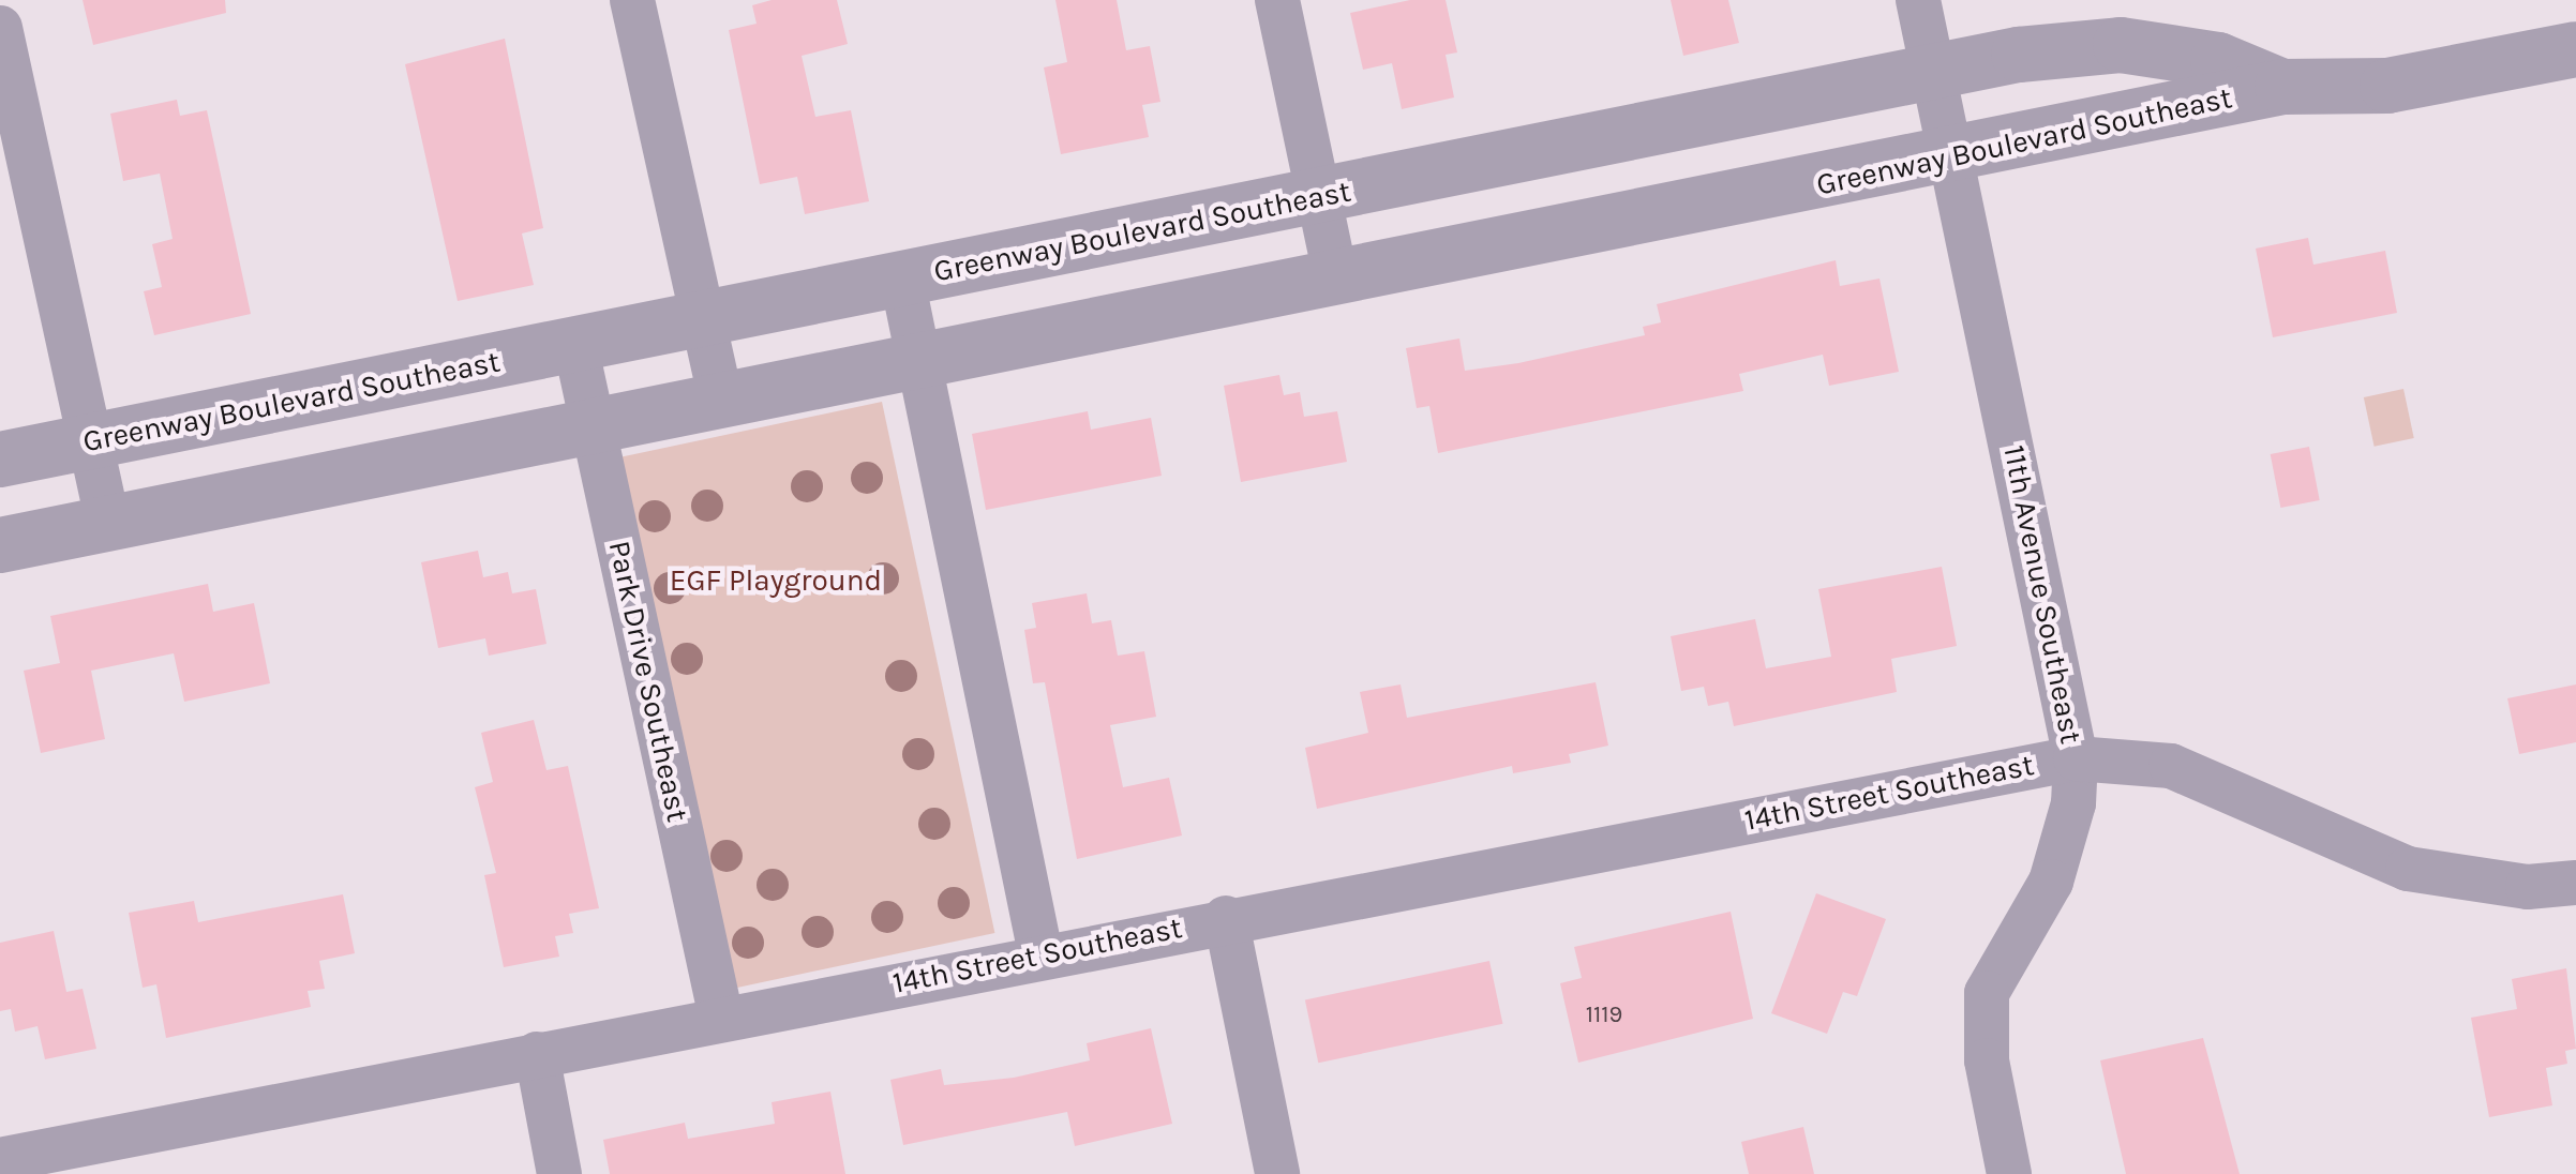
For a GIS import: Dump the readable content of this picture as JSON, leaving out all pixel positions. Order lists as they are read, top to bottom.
{
  "streets": {
    "street": [
      "Greenway Boulevard Southeast",
      "11th Avenue Southeast",
      "Park Drive Southeast",
      "14th Street Southeast"
    ]
  },
  "crossings": [
    ["Greenway Boulevard Southeast", "11th Avenue Southeast"],
    ["Greenway Boulevard Southeast", "Park Drive Southeast"],
    ["11th Avenue Southeast", "14th Street Southeast"],
    ["Park Drive Southeast", "14th Street Southeast"]
  ],
  "parks": ["EGF Playground"],
  "house_numbers": ["1119"]
}
